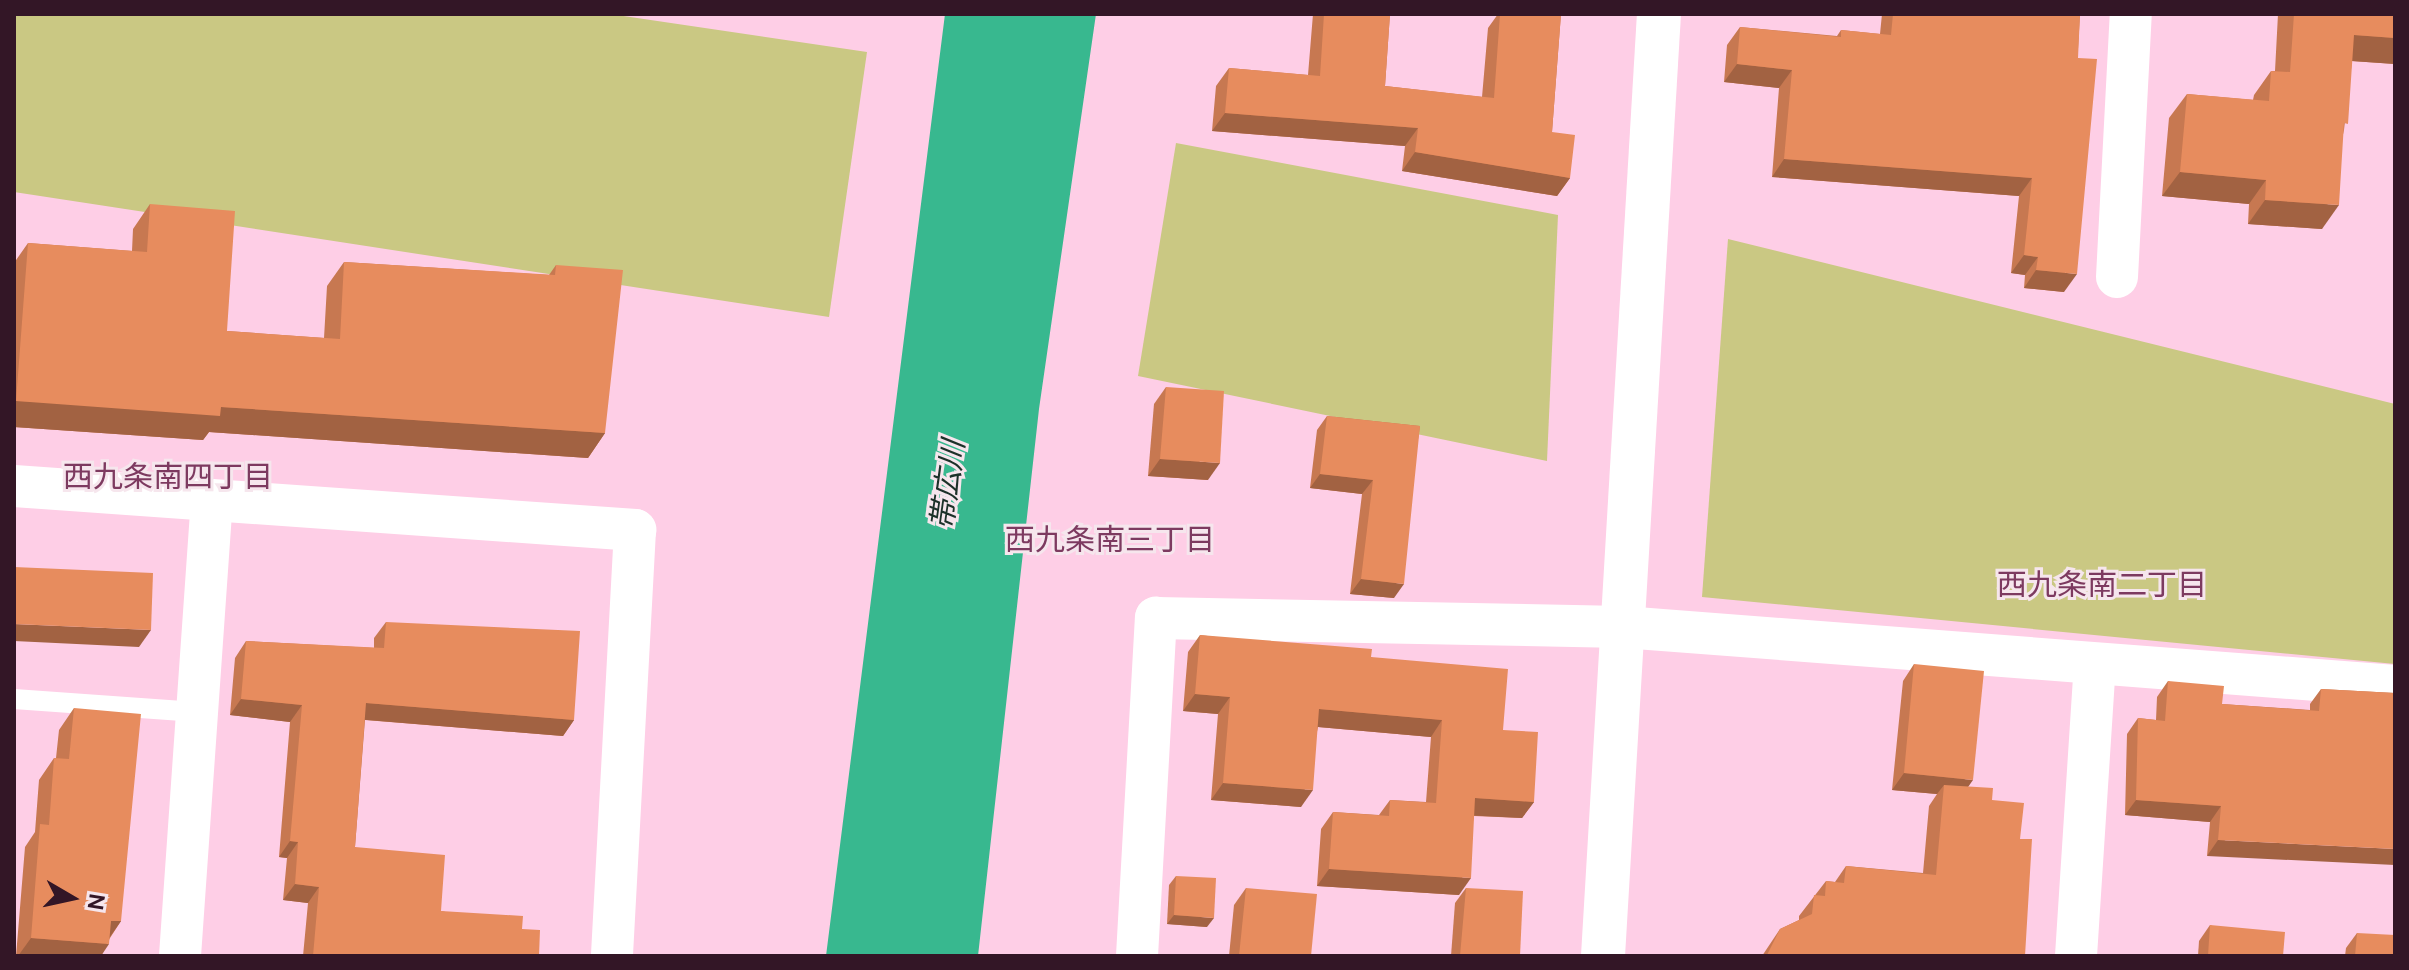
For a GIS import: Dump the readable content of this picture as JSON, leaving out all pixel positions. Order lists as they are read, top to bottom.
{
  "districts": ["西九条南四丁目", "西九条南三丁目", "西九条南二丁目"],
  "water": ["帯広川"],
  "north": "right"
}
